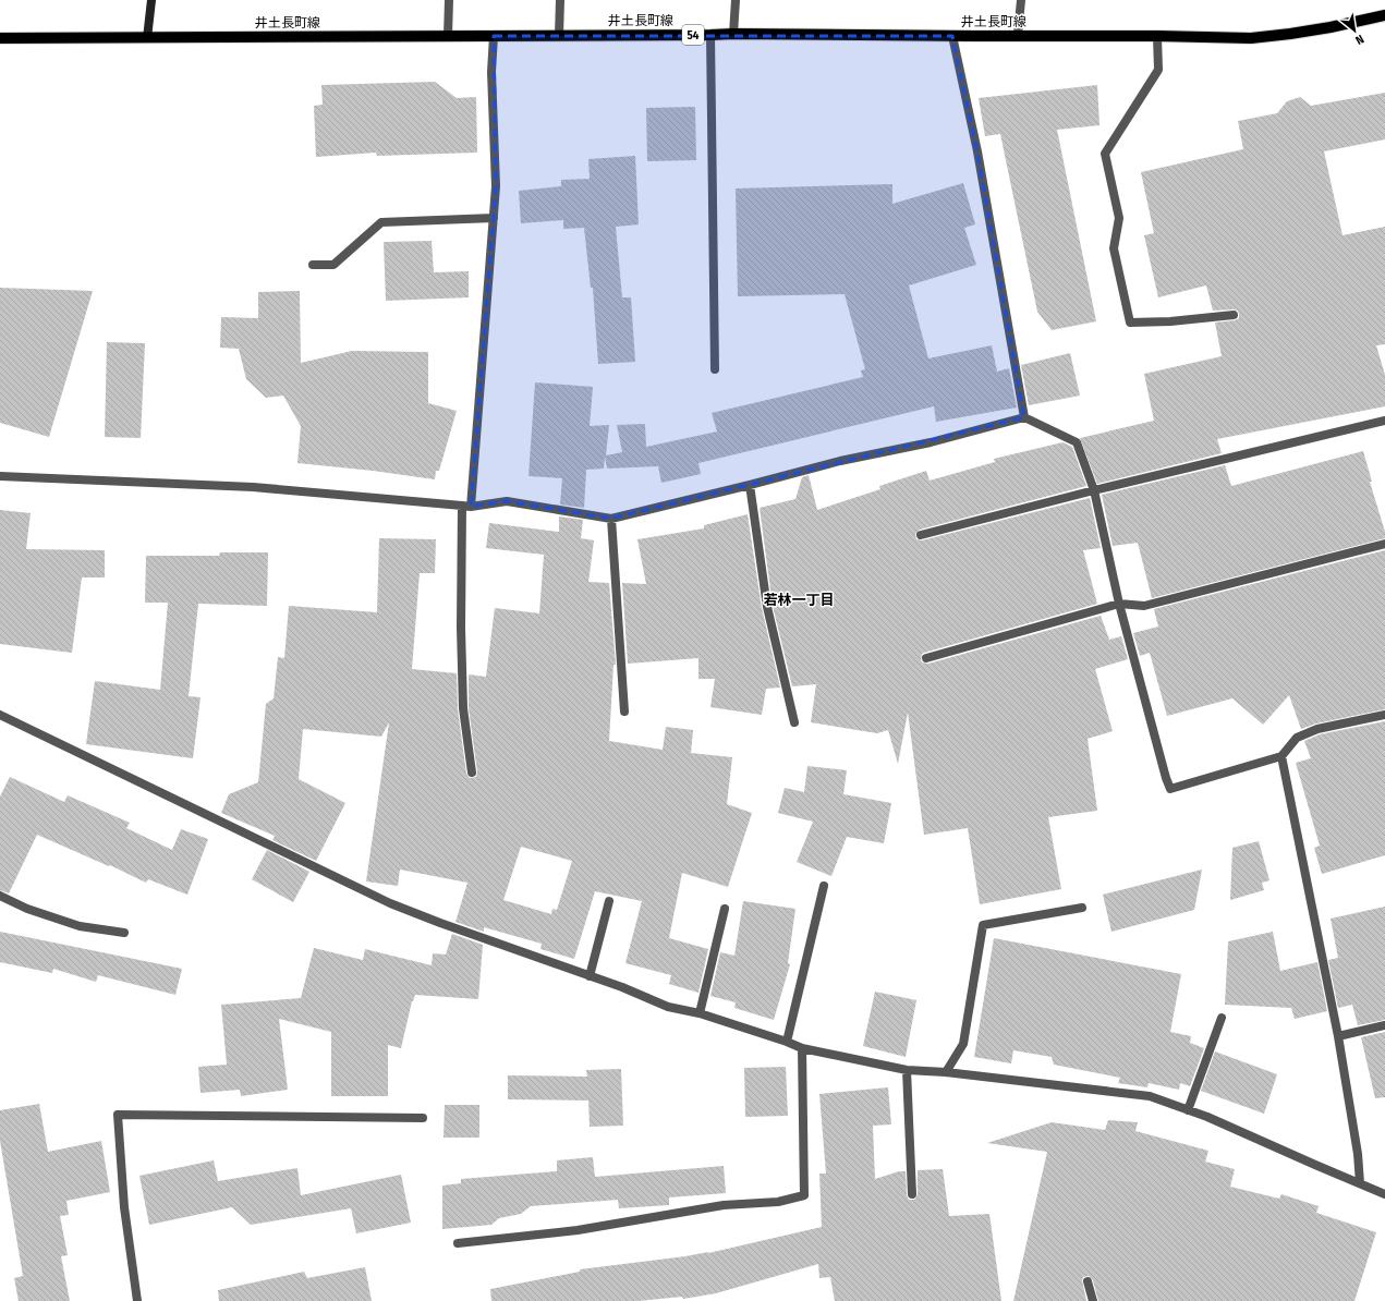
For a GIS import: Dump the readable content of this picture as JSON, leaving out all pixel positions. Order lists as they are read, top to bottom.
{
  "streets": {
    "main road": ["井土長町線", "54"]
  },
  "districts": ["若林一丁目"],
  "north": "bottom right"
}
